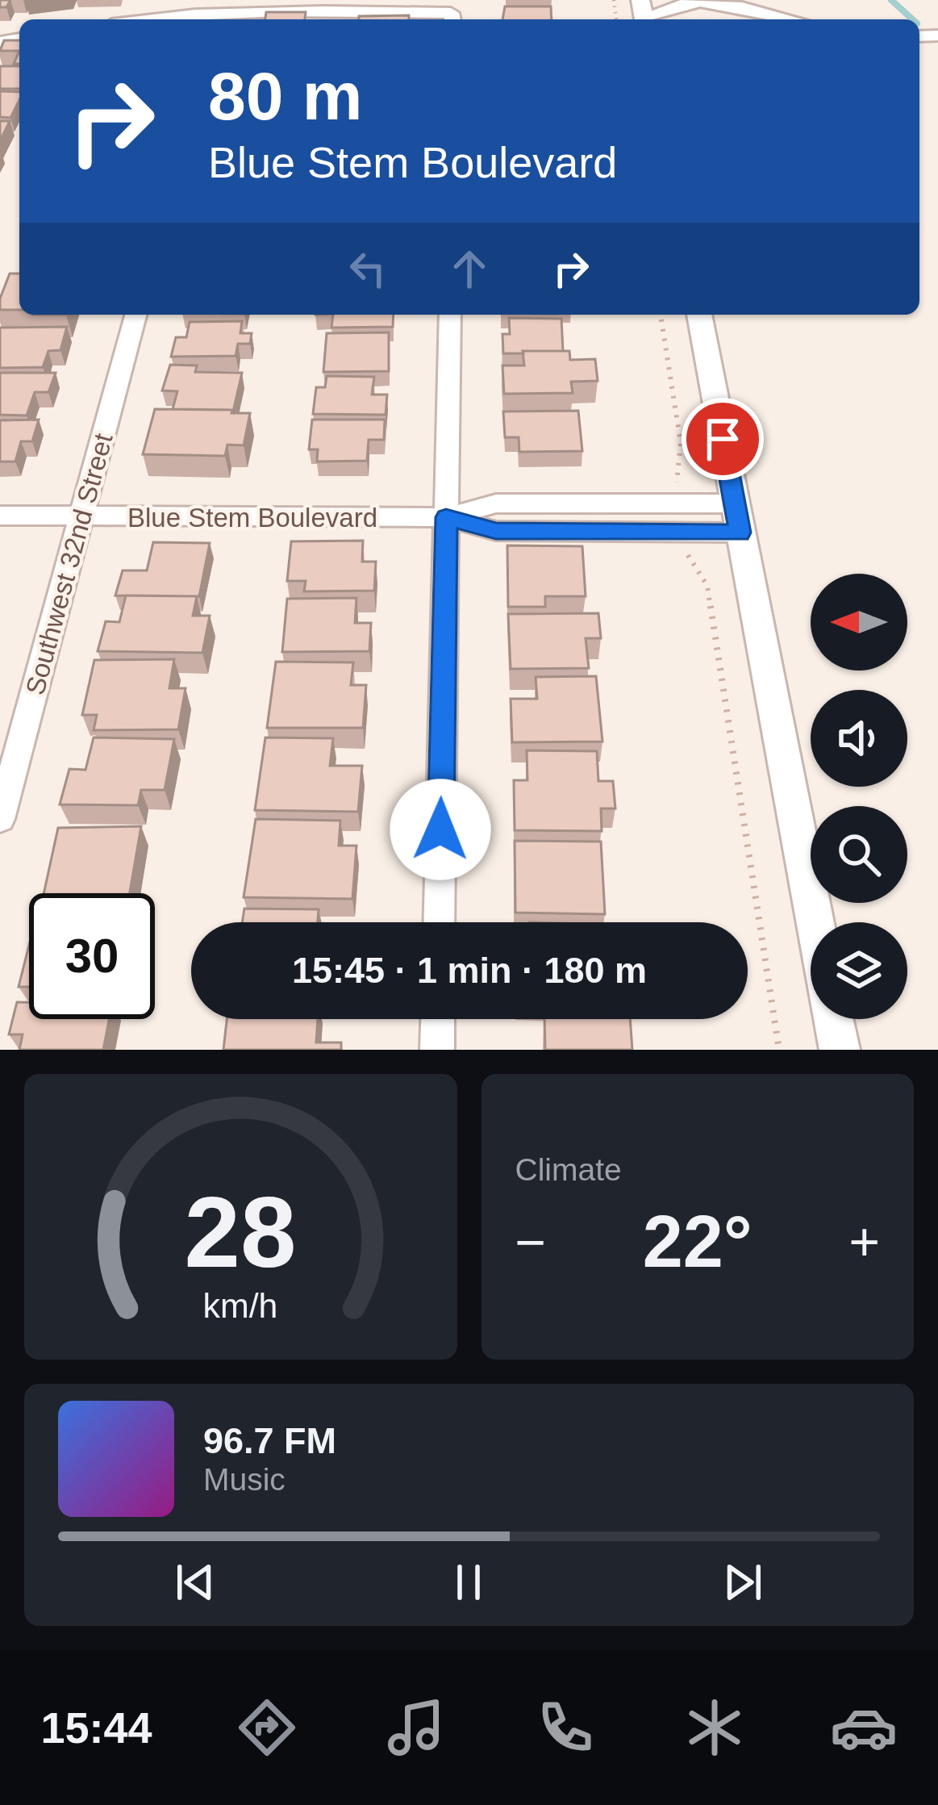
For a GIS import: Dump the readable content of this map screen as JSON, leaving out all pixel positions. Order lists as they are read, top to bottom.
{
  "streets": {
    "street": ["Blue Stem Boulevard", "Southwest 32nd Street"]
  },
  "crossings": [
    ["Blue Stem Boulevard", "Southwest 32nd Street"]
  ],
  "north": "left",
  "page": {
    "turn": ["80 m", "Blue Stem Boulevard"],
    "limit": "30",
    "trip": "15:45 · 1 min · 180 m",
    "tile": "Climate",
    "heat": ["−", "22°", "+"],
    "song": ["96.7 FM", "Music"],
    "tabs": "15:44",
    "gauge": ["28", "km/h"]
  }
}
